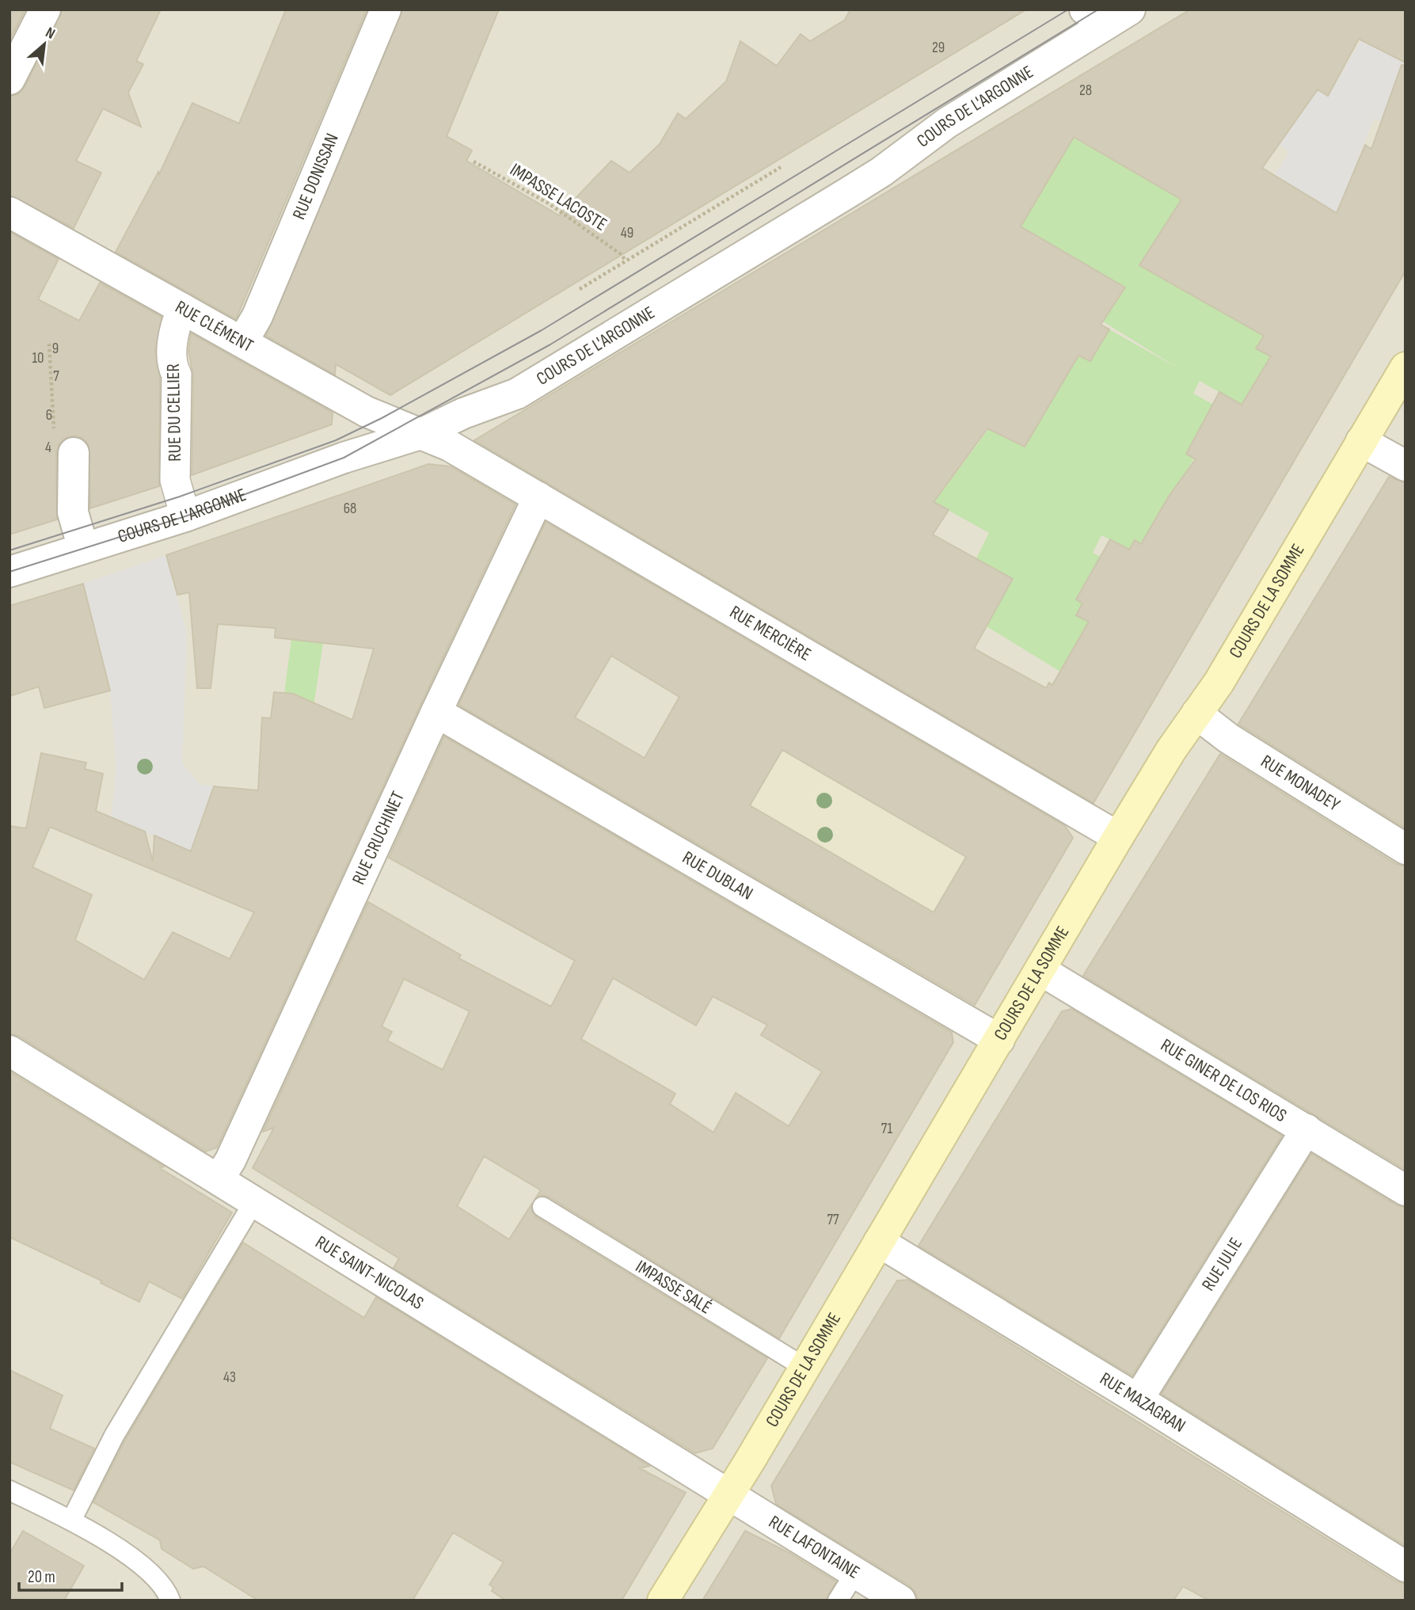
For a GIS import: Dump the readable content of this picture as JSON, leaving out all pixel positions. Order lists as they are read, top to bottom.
{
  "streets": {
    "main road": ["COURS DE LA SOMME"],
    "street": [
      "COURS DE L'ARGONNE",
      "RUE DONISSAN",
      "RUE CLÉMENT",
      "RUE DU CELLIER",
      "RUE MERCIÈRE",
      "RUE MONADEY",
      "RUE CRUCHINET",
      "RUE DUBLAN",
      "RUE GINER DE LOS RIOS",
      "RUE JULIE",
      "RUE SAINT-NICOLAS",
      "RUE MAZAGRAN",
      "RUE LAFONTAINE"
    ],
    "lane": ["IMPASSE SALÉ"],
    "path": ["IMPASSE LACOSTE"]
  },
  "crossings": [
    ["COURS DE L'ARGONNE", "RUE CLÉMENT"],
    ["COURS DE L'ARGONNE", "RUE DU CELLIER"],
    ["COURS DE L'ARGONNE", "RUE MERCIÈRE"],
    ["RUE DONISSAN", "RUE CLÉMENT"],
    ["RUE CLÉMENT", "RUE DU CELLIER"],
    ["RUE CLÉMENT", "RUE MERCIÈRE"],
    ["COURS DE LA SOMME", "RUE MERCIÈRE"],
    ["COURS DE LA SOMME", "RUE MONADEY"],
    ["COURS DE LA SOMME", "RUE DUBLAN"],
    ["COURS DE LA SOMME", "RUE GINER DE LOS RIOS"],
    ["COURS DE LA SOMME", "RUE SAINT-NICOLAS"],
    ["COURS DE LA SOMME", "IMPASSE SALÉ"],
    ["COURS DE LA SOMME", "RUE MAZAGRAN"],
    ["COURS DE LA SOMME", "RUE LAFONTAINE"],
    ["RUE MERCIÈRE", "RUE CRUCHINET"],
    ["RUE CRUCHINET", "RUE DUBLAN"],
    ["RUE CRUCHINET", "RUE SAINT-NICOLAS"],
    ["RUE GINER DE LOS RIOS", "RUE JULIE"],
    ["RUE JULIE", "RUE MAZAGRAN"],
    ["RUE SAINT-NICOLAS", "RUE LAFONTAINE"]
  ],
  "house_numbers": [
    "29",
    "28",
    "49",
    "9",
    "10",
    "7",
    "6",
    "4",
    "68",
    "71",
    "77",
    "43"
  ],
  "scale_bar": "20 m",
  "north": "top right"
}
